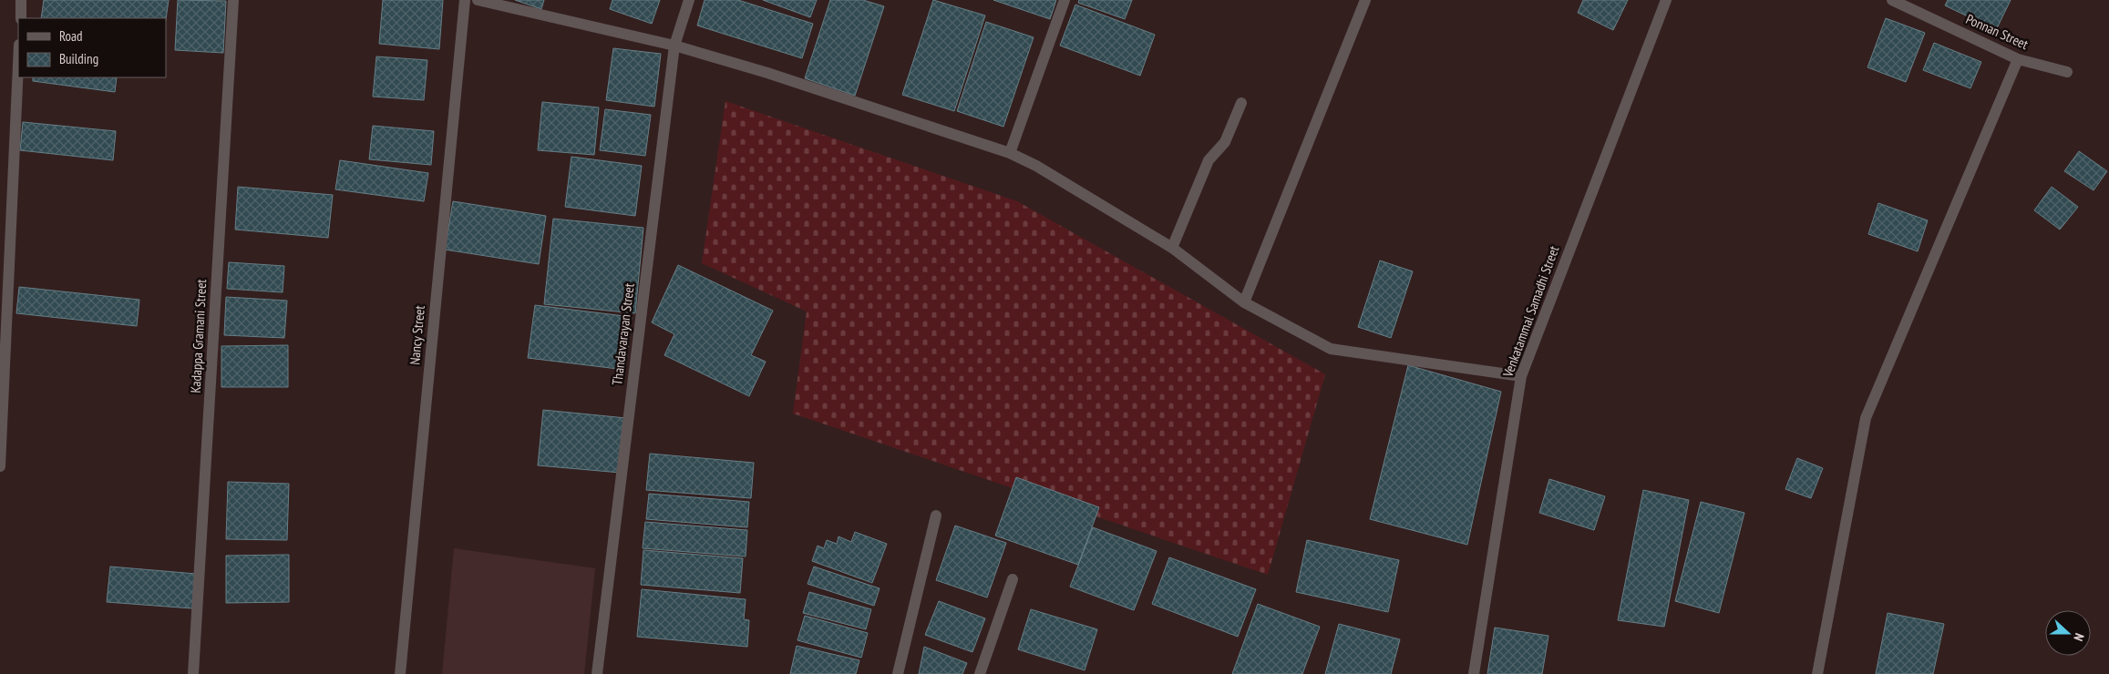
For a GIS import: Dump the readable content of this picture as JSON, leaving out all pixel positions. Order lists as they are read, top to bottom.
{
  "streets": {
    "street": [
      "Ponnan Street",
      "Venkatammal Samadhi Street",
      "Thandavarayan Street",
      "Nancy Street",
      "Kadappa Gramani Street"
    ]
  },
  "legend": ["Road", "Building"],
  "north": "right"
}
